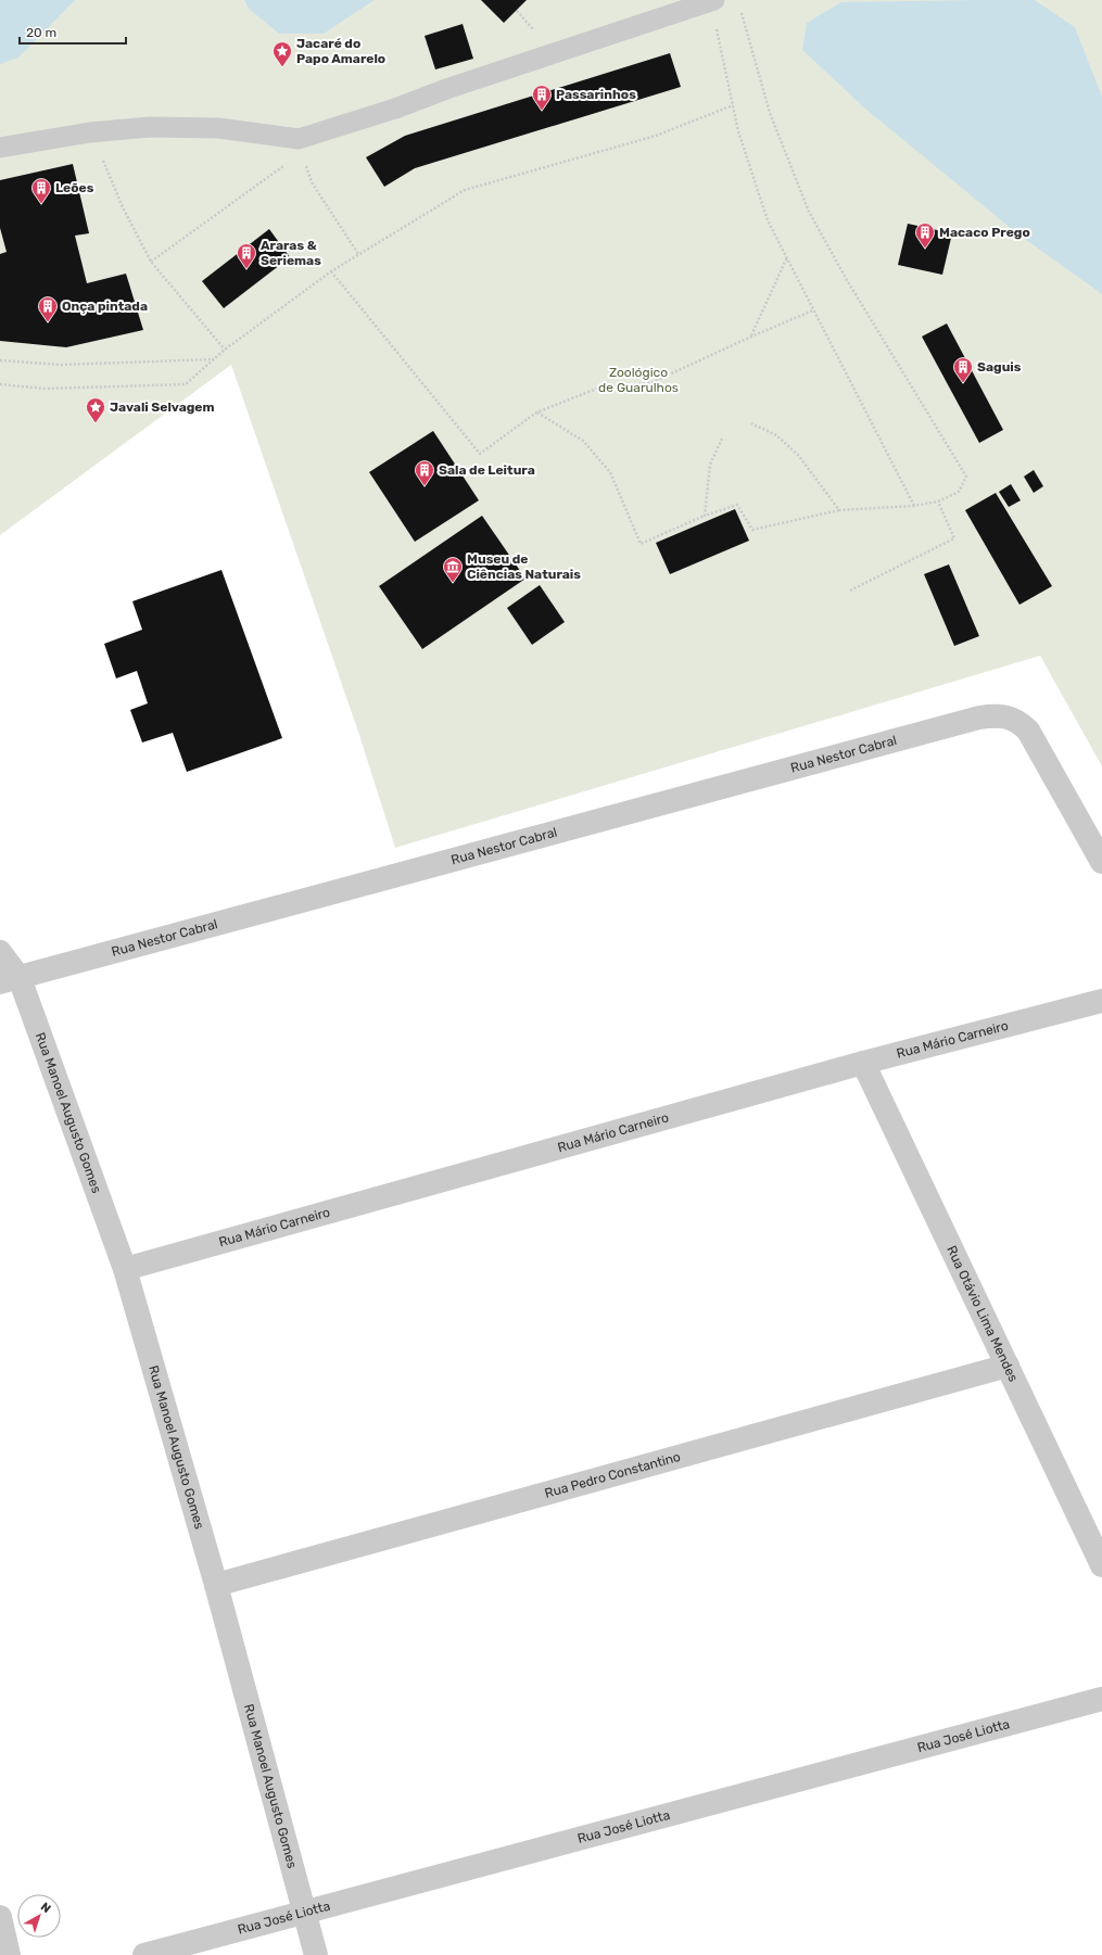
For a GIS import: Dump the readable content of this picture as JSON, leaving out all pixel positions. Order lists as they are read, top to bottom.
{
  "streets": {
    "street": [
      "Rua Nestor Cabral",
      "Rua Mário Carneiro",
      "Rua Manoel Augusto Gomes",
      "Rua Otávio Lima Mendes",
      "Rua Pedro Constantino",
      "Rua José Liotta"
    ]
  },
  "crossings": [
    ["Rua Nestor Cabral", "Rua Manoel Augusto Gomes"],
    ["Rua Mário Carneiro", "Rua Manoel Augusto Gomes"],
    ["Rua Mário Carneiro", "Rua Otávio Lima Mendes"],
    ["Rua Manoel Augusto Gomes", "Rua Pedro Constantino"],
    ["Rua Manoel Augusto Gomes", "Rua José Liotta"],
    ["Rua Otávio Lima Mendes", "Rua Pedro Constantino"]
  ],
  "parks": ["Zoológico de Guarulhos"],
  "places": {
    "place": ["Jacaré do Papo Amarelo", "Javali Selvagem"],
    "building": [
      "Passarinhos",
      "Leões",
      "Macaco Prego",
      "Araras & Seriemas",
      "Onça pintada",
      "Saguis",
      "Sala de Leitura"
    ],
    "museum": ["Museu de Ciências Naturais"]
  },
  "scale_bar": "20 m",
  "north": "top right"
}
